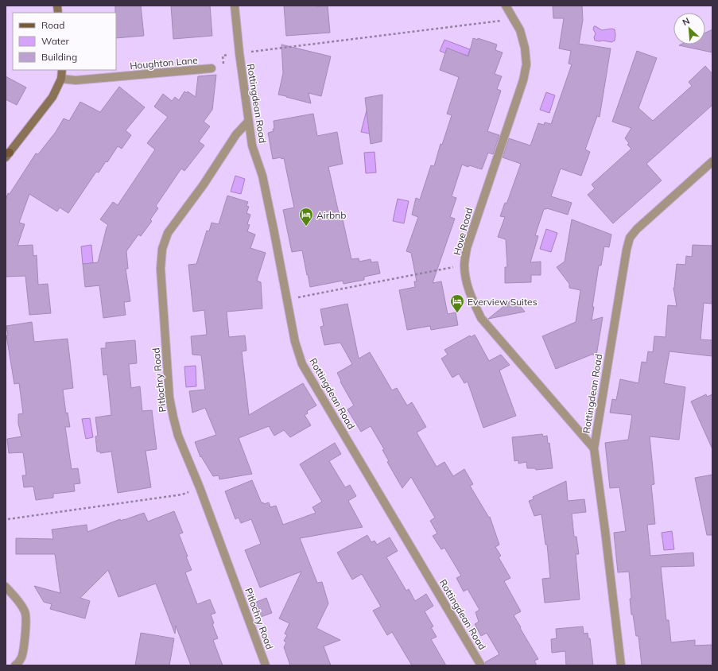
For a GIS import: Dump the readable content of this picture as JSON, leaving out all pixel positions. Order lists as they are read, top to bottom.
{
  "streets": {
    "street": [
      "Houghton Lane",
      "Rottingdean Road",
      "Hove Road",
      "Pitlochry Road"
    ]
  },
  "crossings": [
    ["Rottingdean Road", "Hove Road"],
    ["Rottingdean Road", "Pitlochry Road"]
  ],
  "places": {
    "hotel": ["Airbnb", "Everview Suites"]
  },
  "legend": ["Road", "Water", "Building"],
  "north": "top left"
}
